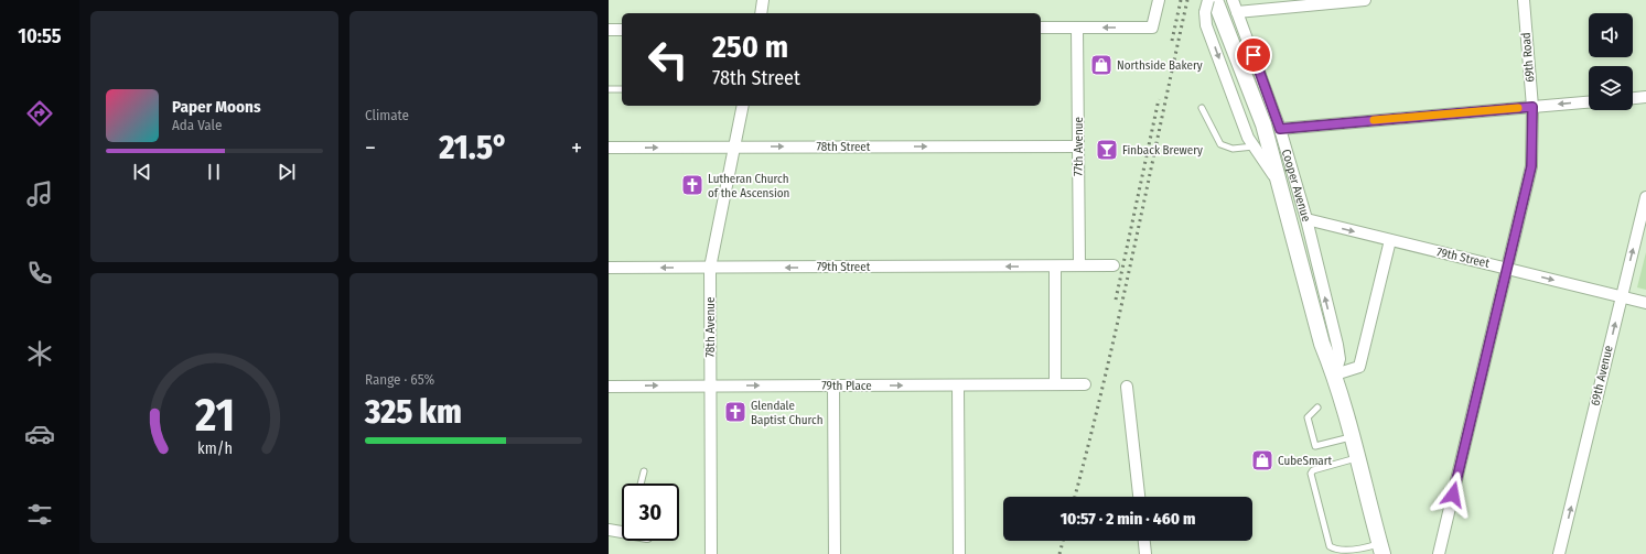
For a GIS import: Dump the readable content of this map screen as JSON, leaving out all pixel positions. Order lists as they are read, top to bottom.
{
  "streets": {
    "main road": ["Cooper Avenue"],
    "street": [
      "69th Road",
      "78th Street",
      "77th Avenue",
      "79th Street",
      "78th Avenue",
      "69th Avenue",
      "79th Place"
    ]
  },
  "crossings": [
    ["69th Road", "79th Street"],
    ["78th Street", "77th Avenue"],
    ["78th Street", "78th Avenue"],
    ["77th Avenue", "79th Street"],
    ["Cooper Avenue", "79th Street"],
    ["79th Street", "78th Avenue"],
    ["79th Street", "69th Avenue"],
    ["78th Avenue", "79th Place"]
  ],
  "one_way": ["78th Street", "69th Avenue", "79th Place"],
  "places": {
    "shop": ["Northside Bakery", "CubeSmart"],
    "bar": ["Finback Brewery"],
    "church": ["Lutheran Church of the Ascension", "Glendale Baptist Church"]
  },
  "page": {
    "tabs": "10:55",
    "tile": [
      "Climate",
      ["Range · 65%", "325 km"]
    ],
    "turn": ["250 m", "78th Street"],
    "song": ["Paper Moons", "Ada Vale"],
    "heat": ["−", "21.5°", "+"],
    "limit": "30",
    "trip": "10:57 · 2 min · 460 m",
    "gauge": ["21", "km/h"]
  }
}
